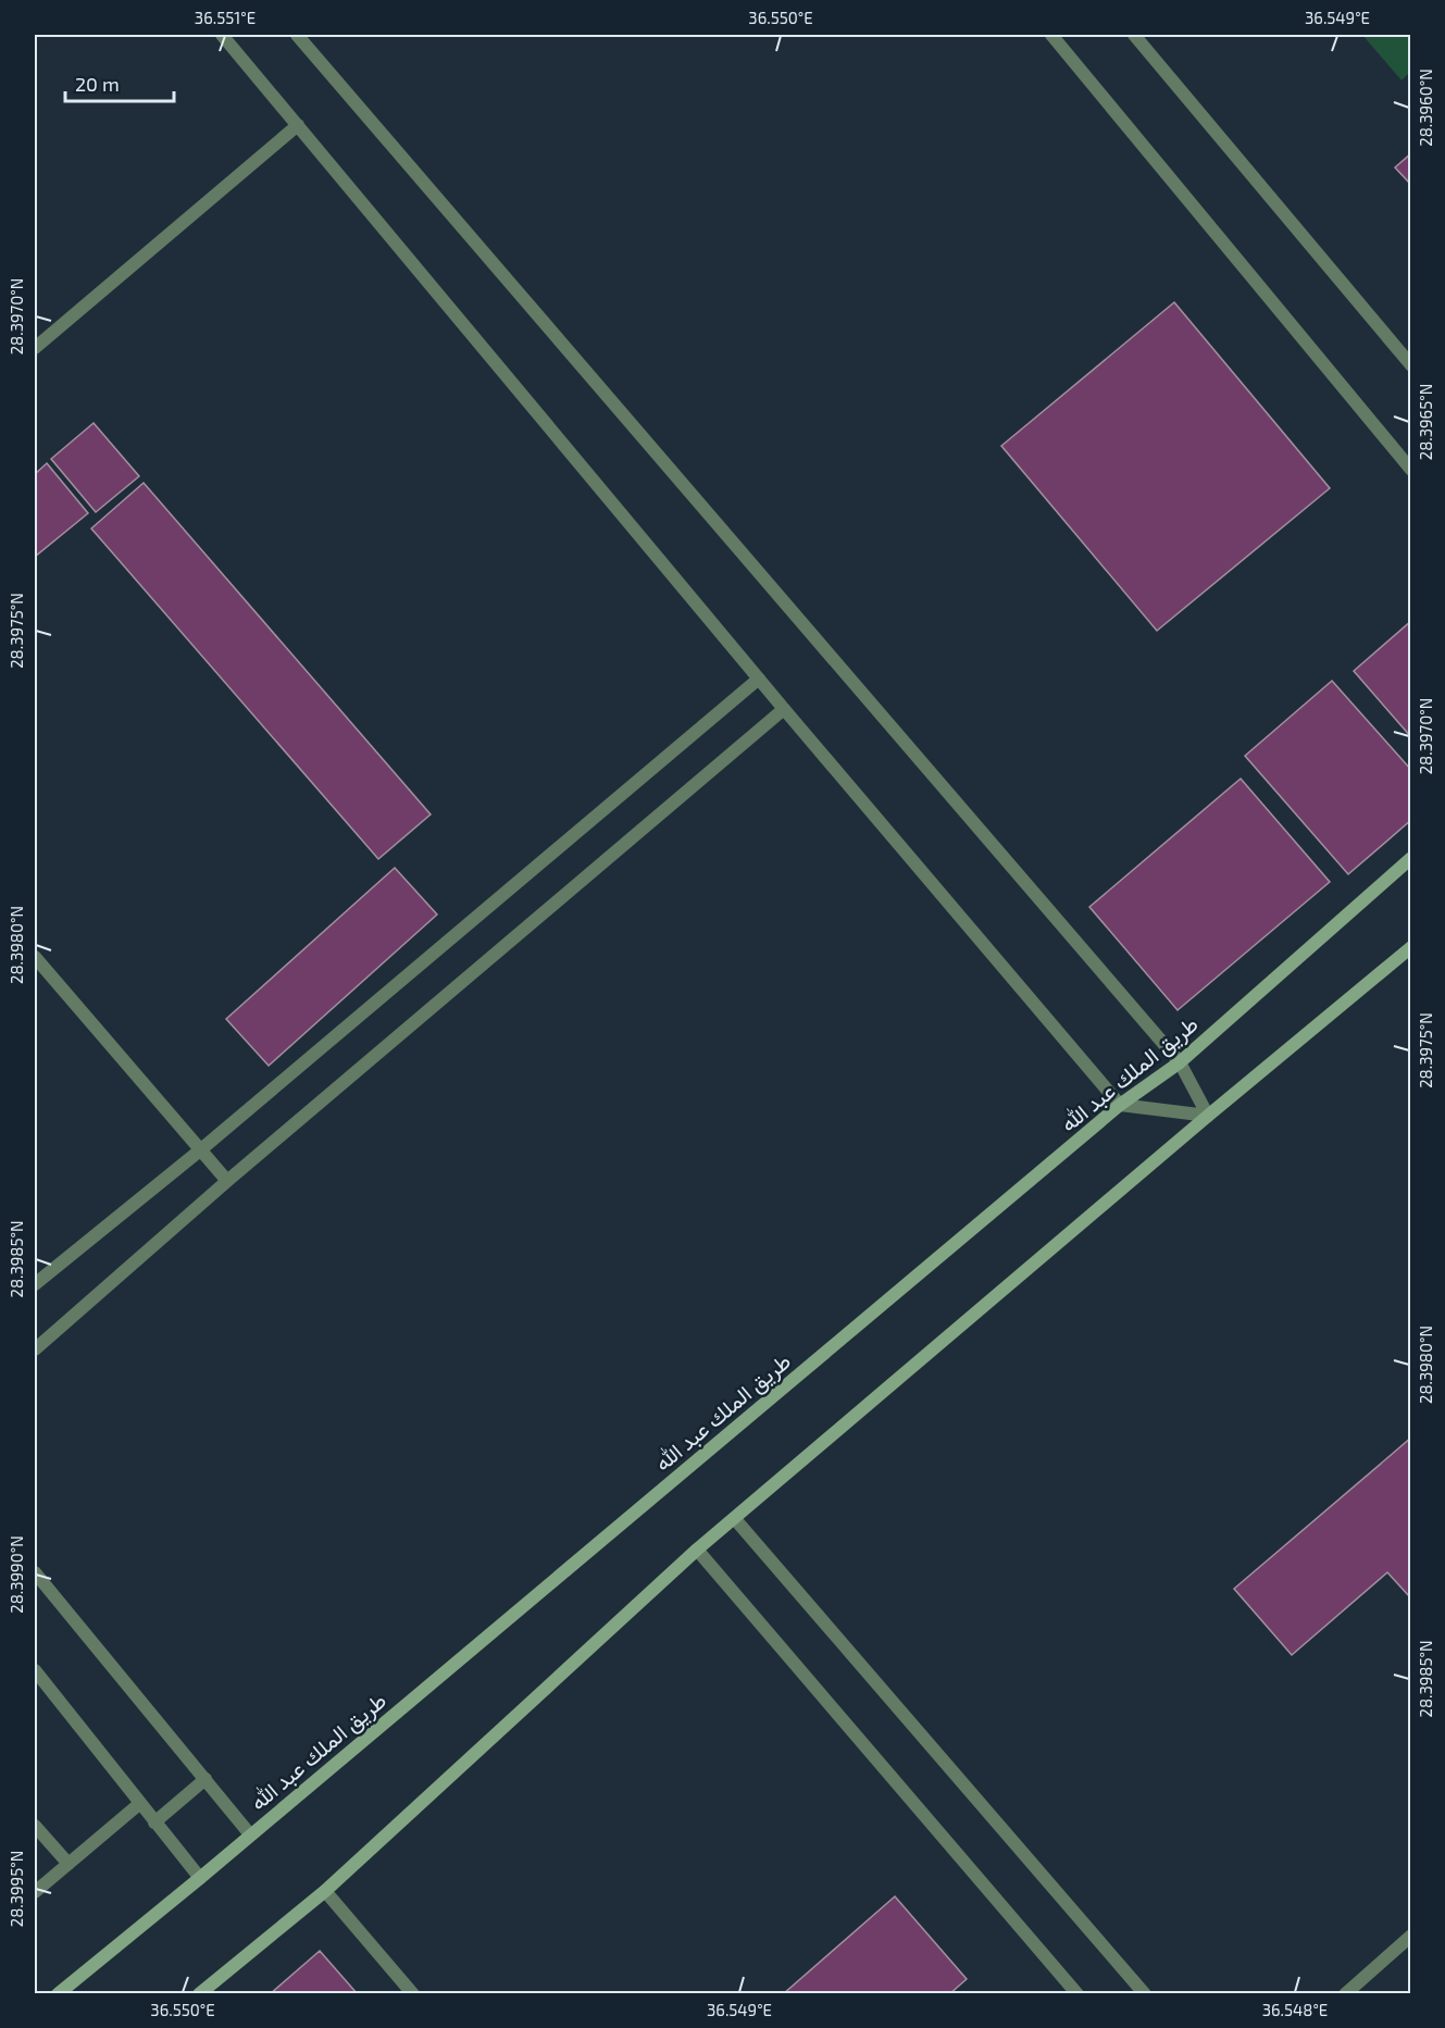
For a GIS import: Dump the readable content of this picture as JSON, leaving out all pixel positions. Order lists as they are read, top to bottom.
{
  "streets": {
    "main road": ["طريق الملك عبد الله"]
  },
  "scale_bar": "20 m",
  "coordinates": [
    "36.551°E",
    "36.550°E",
    "36.549°E",
    "28.3960°N",
    "28.3970°N",
    "28.3965°N",
    "28.3975°N",
    "28.3980°N",
    "28.3985°N",
    "28.3990°N",
    "28.3995°N",
    "36.548°E"
  ]
}
